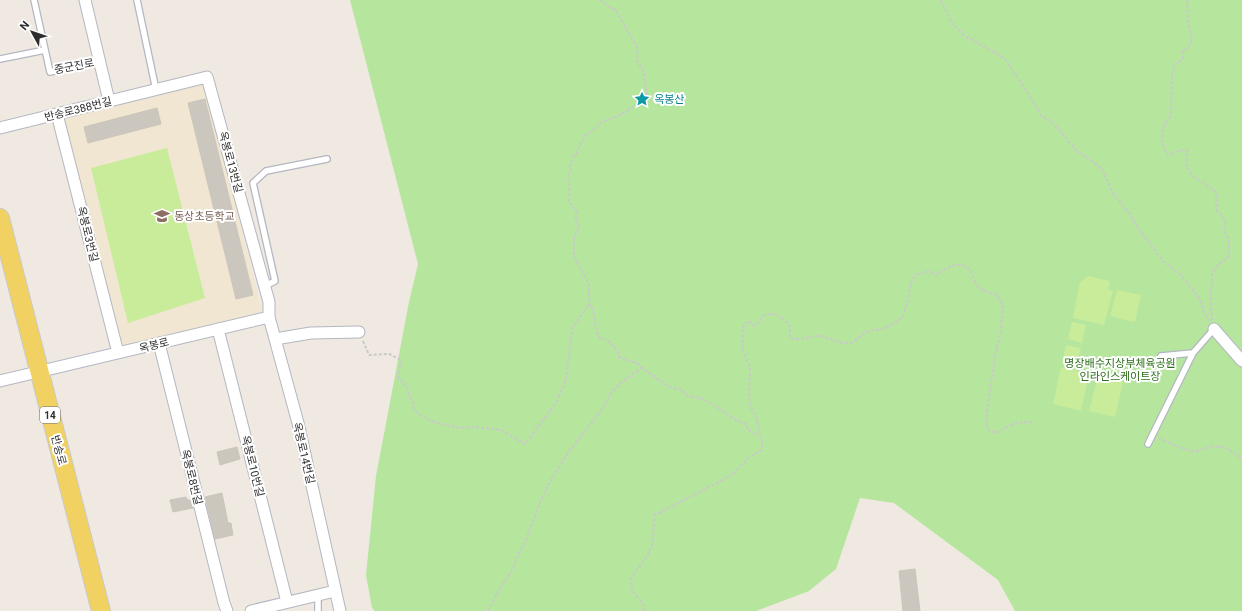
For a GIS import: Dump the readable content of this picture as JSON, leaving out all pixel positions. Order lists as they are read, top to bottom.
{
  "streets": {
    "main road": ["14", "반송로"],
    "street": [
      "중군진로",
      "반송로388번길",
      "옥봉로13번길",
      "옥봉로3번길",
      "옥봉로",
      "옥봉로14번길",
      "옥봉로10번길",
      "옥봉로8번길"
    ]
  },
  "crossings": [
    ["중군진로", "반송로388번길"],
    ["반송로388번길", "옥봉로13번길"],
    ["반송로388번길", "옥봉로3번길"],
    ["옥봉로13번길", "옥봉로"],
    ["옥봉로13번길", "옥봉로14번길"],
    ["옥봉로3번길", "옥봉로"],
    ["옥봉로", "반송로"],
    ["옥봉로", "옥봉로14번길"],
    ["옥봉로", "옥봉로10번길"],
    ["옥봉로", "옥봉로8번길"]
  ],
  "parks": ["명장배수지상부체육공원 인라인스케이트장"],
  "places": {
    "place": ["옥봉산"],
    "school or university": ["동상초등학교"]
  },
  "north": "top left"
}
